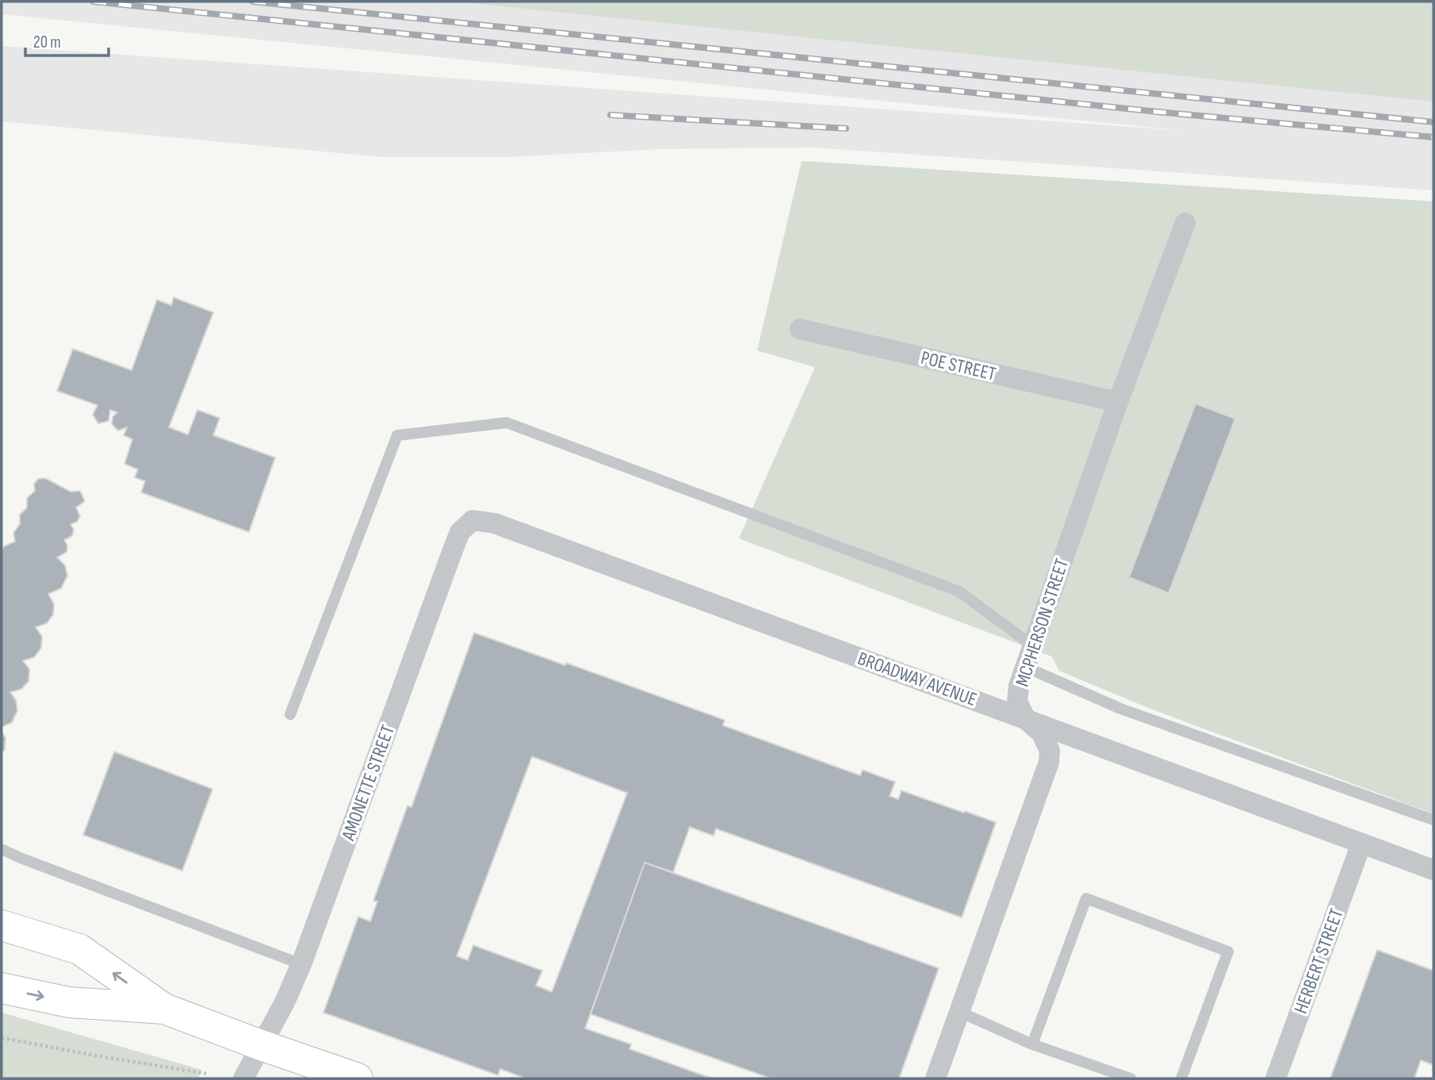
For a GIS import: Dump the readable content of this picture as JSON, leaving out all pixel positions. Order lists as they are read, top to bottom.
{
  "streets": {
    "street": [
      "POE STREET",
      "MCPHERSON STREET",
      "BROADWAY AVENUE",
      "AMONETTE STREET",
      "HERBERT STREET"
    ]
  },
  "crossings": [
    ["POE STREET", "MCPHERSON STREET"],
    ["MCPHERSON STREET", "BROADWAY AVENUE"],
    ["BROADWAY AVENUE", "AMONETTE STREET"],
    ["BROADWAY AVENUE", "HERBERT STREET"]
  ],
  "scale_bar": "20 m"
}
